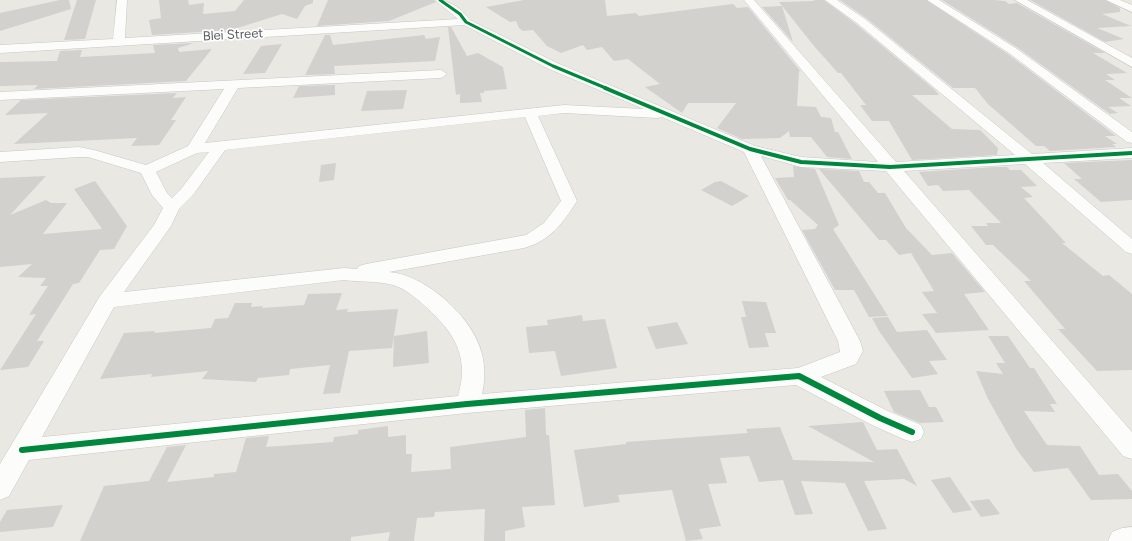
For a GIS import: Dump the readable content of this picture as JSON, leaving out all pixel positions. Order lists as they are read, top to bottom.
{
  "streets": {
    "street": ["Blei Street"]
  }
}
